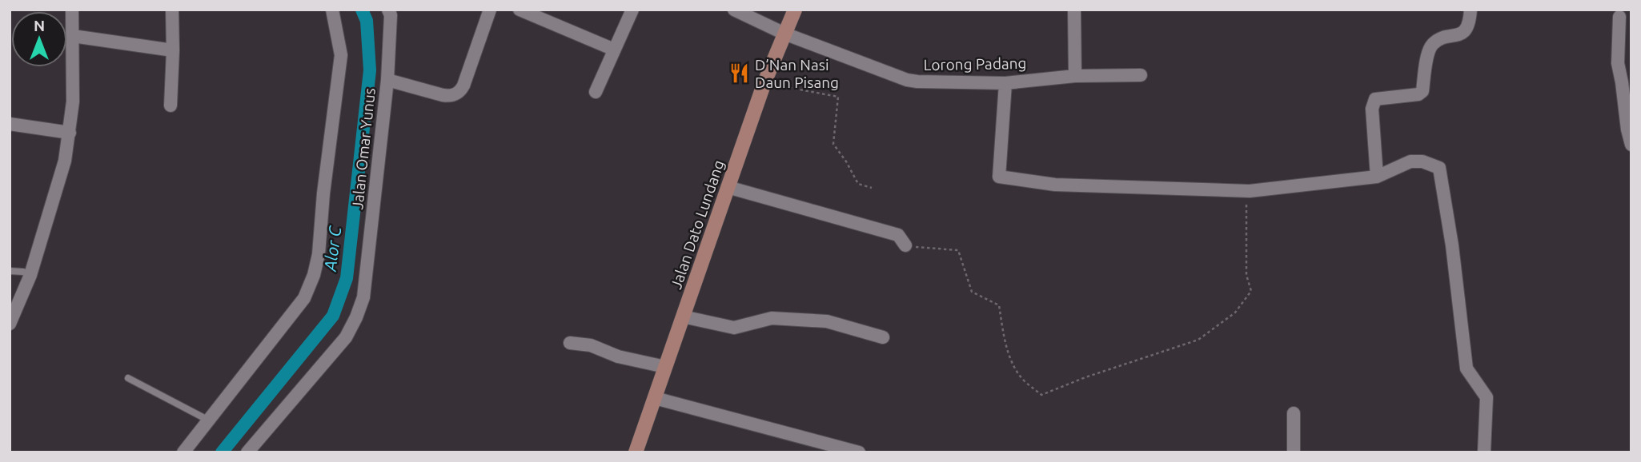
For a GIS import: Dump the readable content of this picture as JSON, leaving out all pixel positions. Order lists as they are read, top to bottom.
{
  "streets": {
    "main road": ["Jalan Dato Lundang"],
    "street": ["Lorong Padang", "Jalan Omar Yunus"]
  },
  "crossings": [
    ["Lorong Padang", "Jalan Dato Lundang"]
  ],
  "water": ["Alor C"],
  "places": {
    "restaurant": ["D’Nan Nasi Daun Pisang"]
  },
  "north": "top"
}
